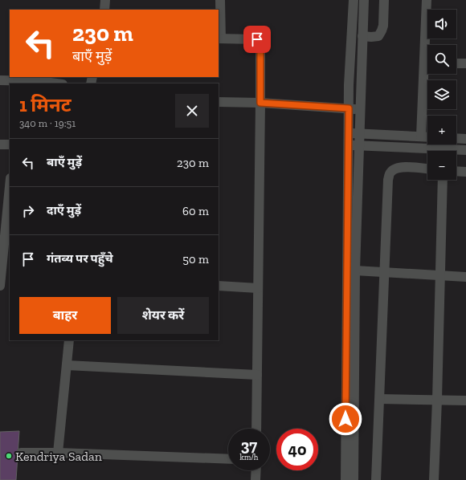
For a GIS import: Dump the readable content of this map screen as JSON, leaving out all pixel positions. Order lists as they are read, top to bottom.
{
  "places": ["Kendriya Sadan"],
  "page": {
    "map_buttons": ["+", "−"],
    "turn": ["230 m", "बाएँ मुड़ें"],
    "heading": ["1 मिनट", "340 m · 19:51"],
    "list": [
      {
        "name": "बाएँ मुड़ें",
        "value": "230 m"
      },
      {
        "name": "दाएँ मुड़ें",
        "value": "60 m"
      },
      {
        "name": "गंतव्य पर पहुँचे",
        "value": "50 m"
      }
    ],
    "buttons": ["बाहर", "शेयर करें"],
    "speed": "37 km/h",
    "limit": "40"
  }
}
